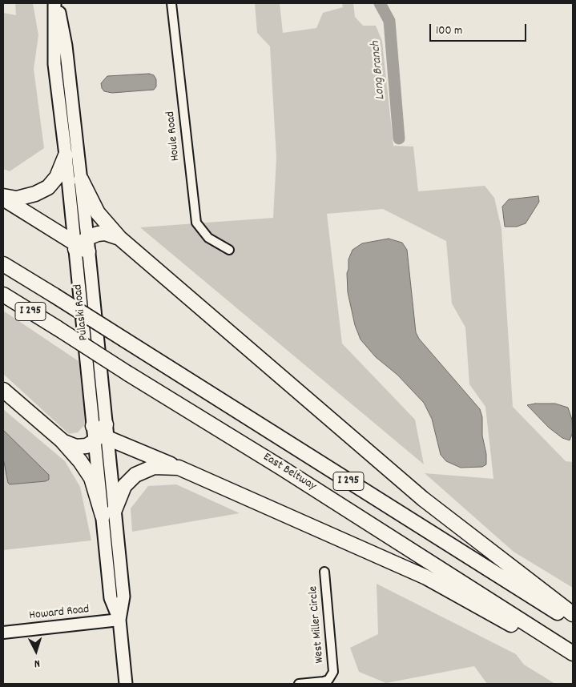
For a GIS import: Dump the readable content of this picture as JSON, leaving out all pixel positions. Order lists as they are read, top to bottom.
{
  "streets": {
    "highway": ["I 295", "East Beltway"],
    "main road": ["Pulaski Road"],
    "street": ["Houle Road", "Howard Road", "West Miller Circle"]
  },
  "crossings": [
    ["Pulaski Road", "Howard Road"]
  ],
  "water": ["Long Branch"],
  "scale_bar": "100 m",
  "north": "bottom"
}
